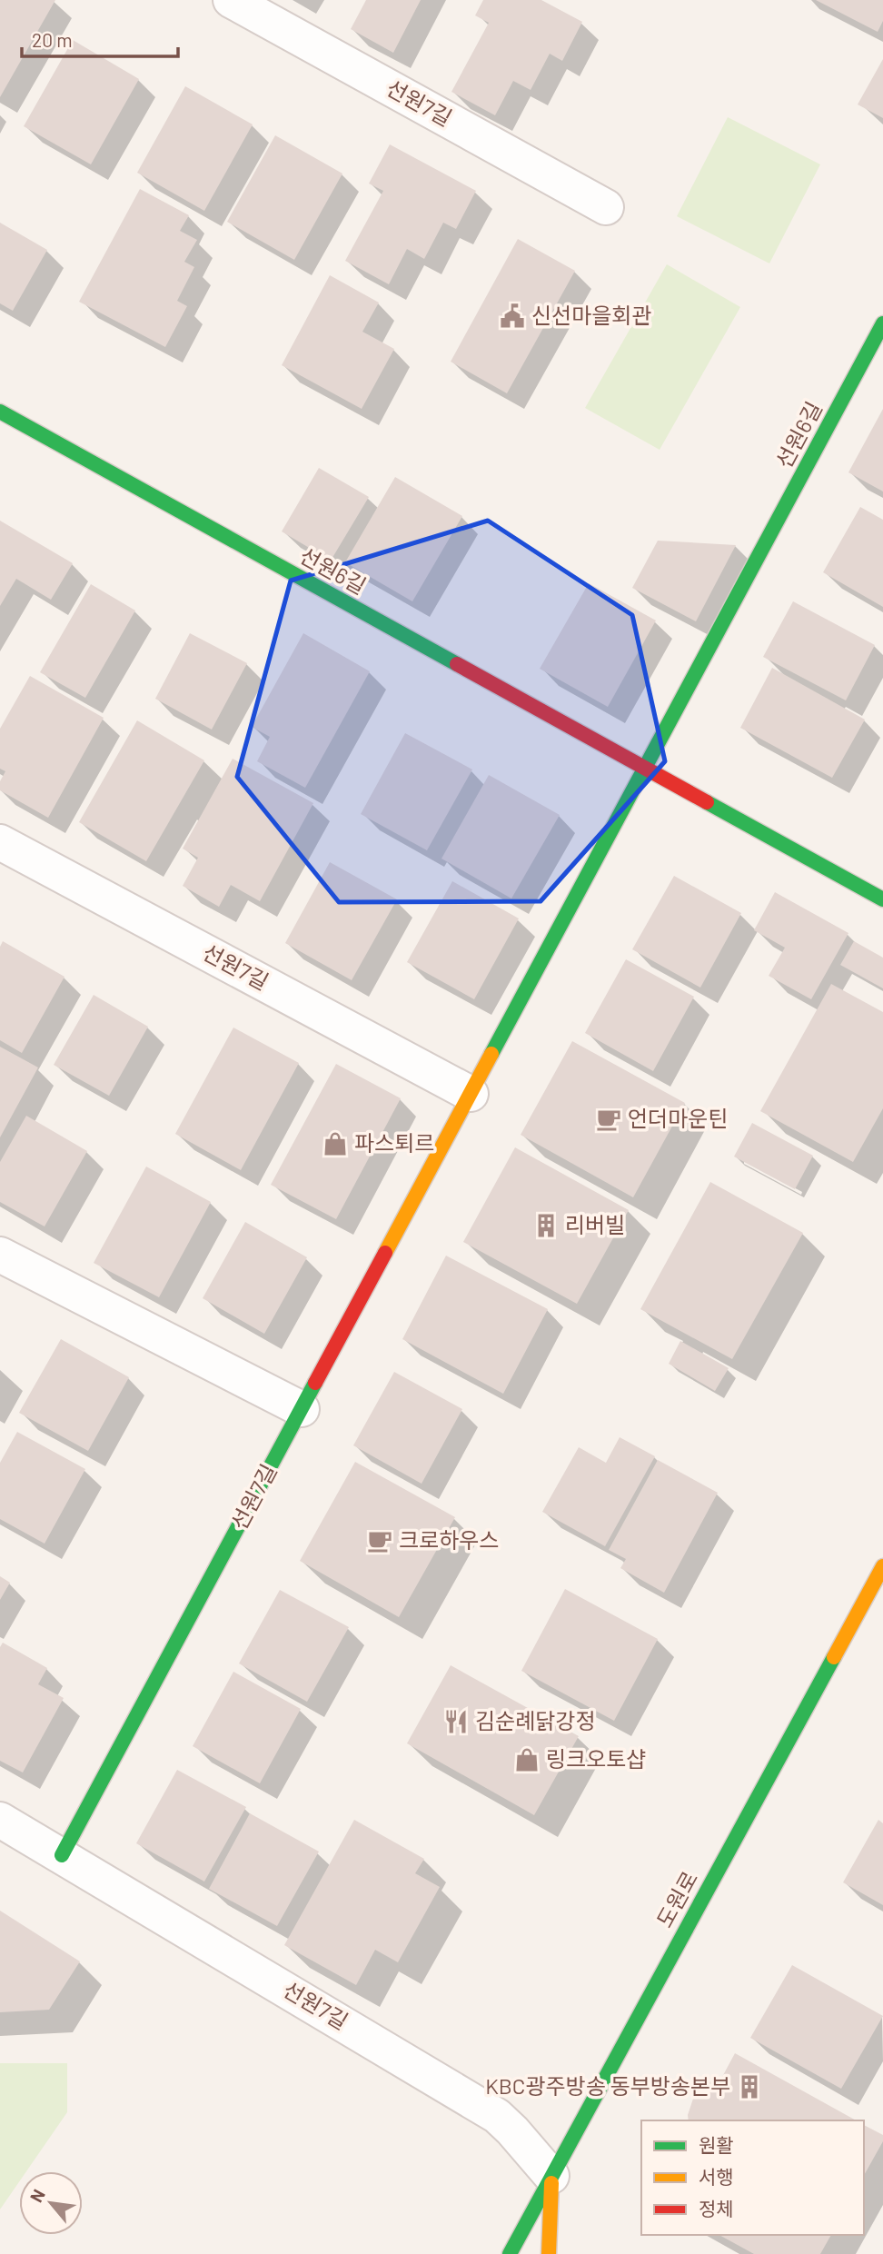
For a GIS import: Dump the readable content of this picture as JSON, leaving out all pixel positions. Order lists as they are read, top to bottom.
{
  "streets": {
    "street": ["선원7길", "선원6길", "도원로"]
  },
  "crossings": [
    ["선원7길", "선원6길"],
    ["선원7길", "도원로"]
  ],
  "places": {
    "public building": ["신선마을회관"],
    "cafe": ["언더마운틴", "크로하우스"],
    "shop": ["파스퇴르", "링크오토샵"],
    "building": ["리버빌", "KBC광주방송 동부방송본부"],
    "restaurant": ["김순례닭강정"]
  },
  "legend": ["원활", "서행", "정체"],
  "scale_bar": "20 m",
  "north": "top left"
}
